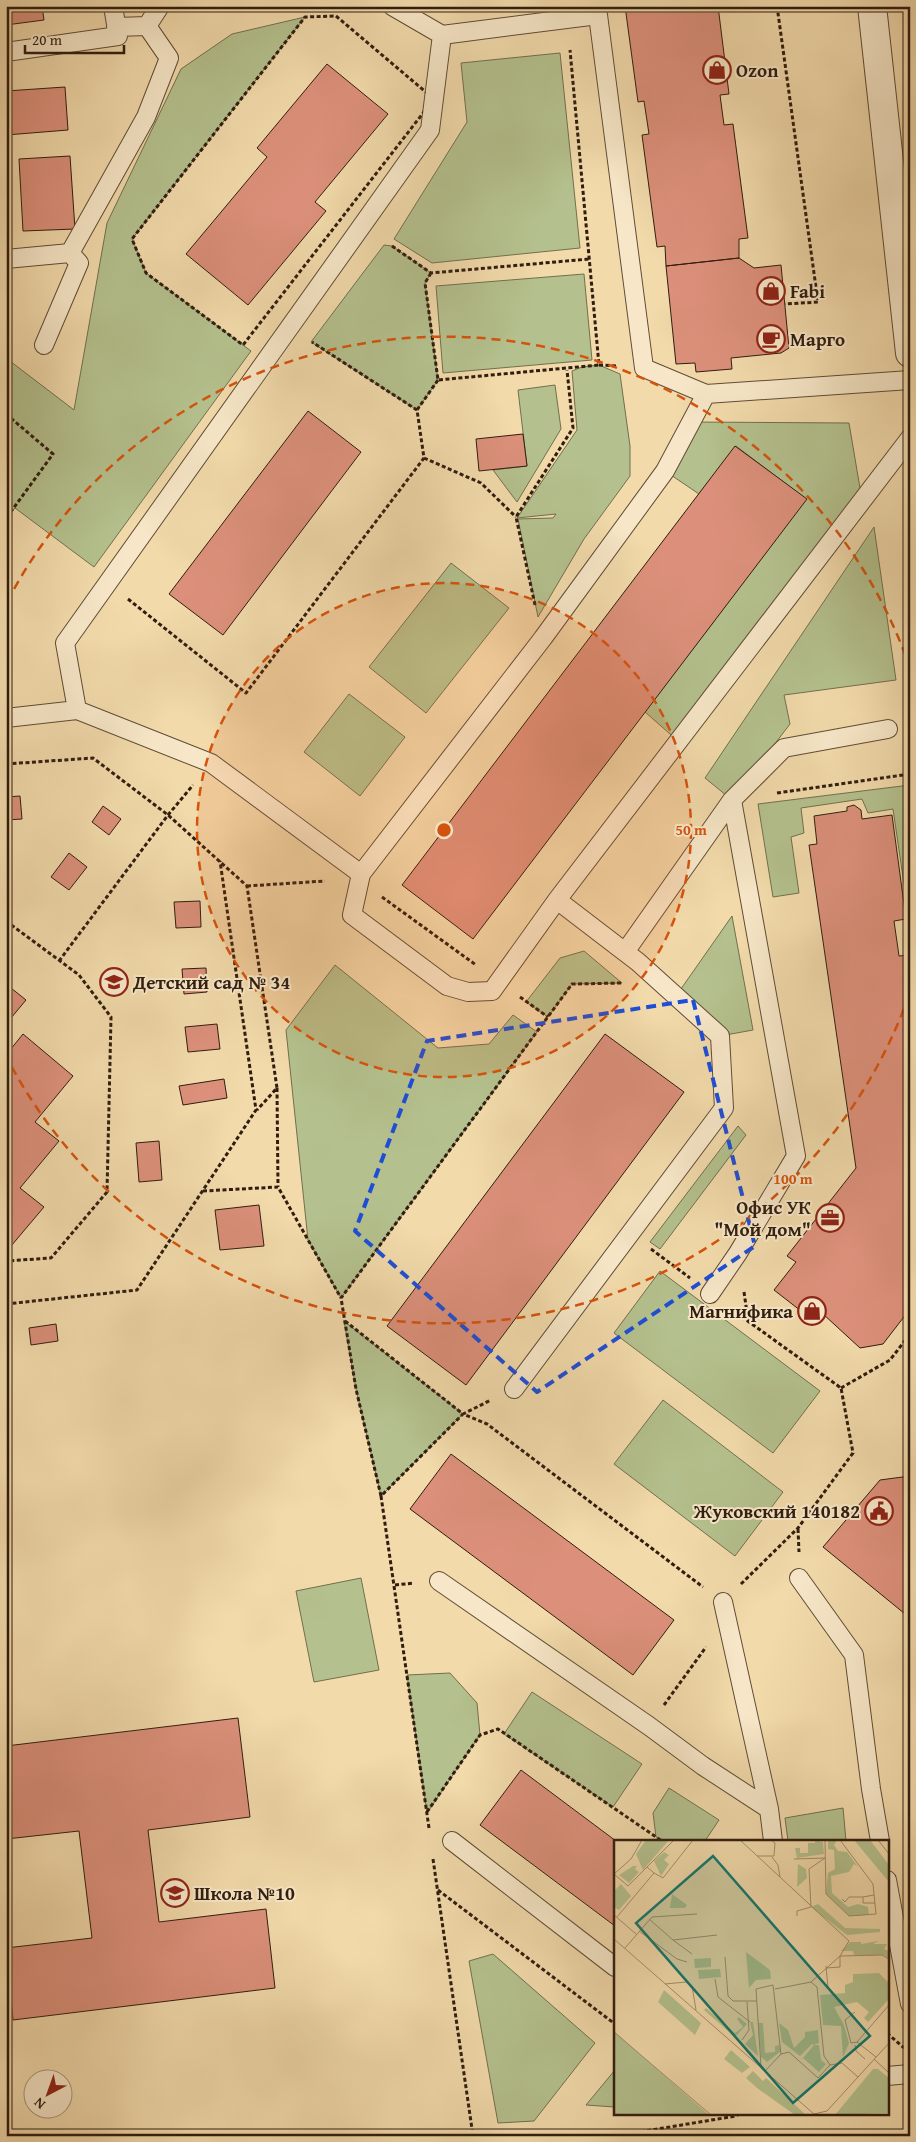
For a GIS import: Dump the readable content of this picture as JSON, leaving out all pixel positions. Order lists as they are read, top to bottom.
{
  "places": {
    "shop": ["Ozon", "Fabi", "Магнифика"],
    "cafe": ["Марго"],
    "school or university": ["Детский сад № 34", "Школа №10"],
    "office": ["Офис УК \"Мой дом\""],
    "public building": ["Жуковский 140182"]
  },
  "scale_bar": "20 m",
  "north": "bottom left",
  "rings": ["50 m", "100 m"]
}
